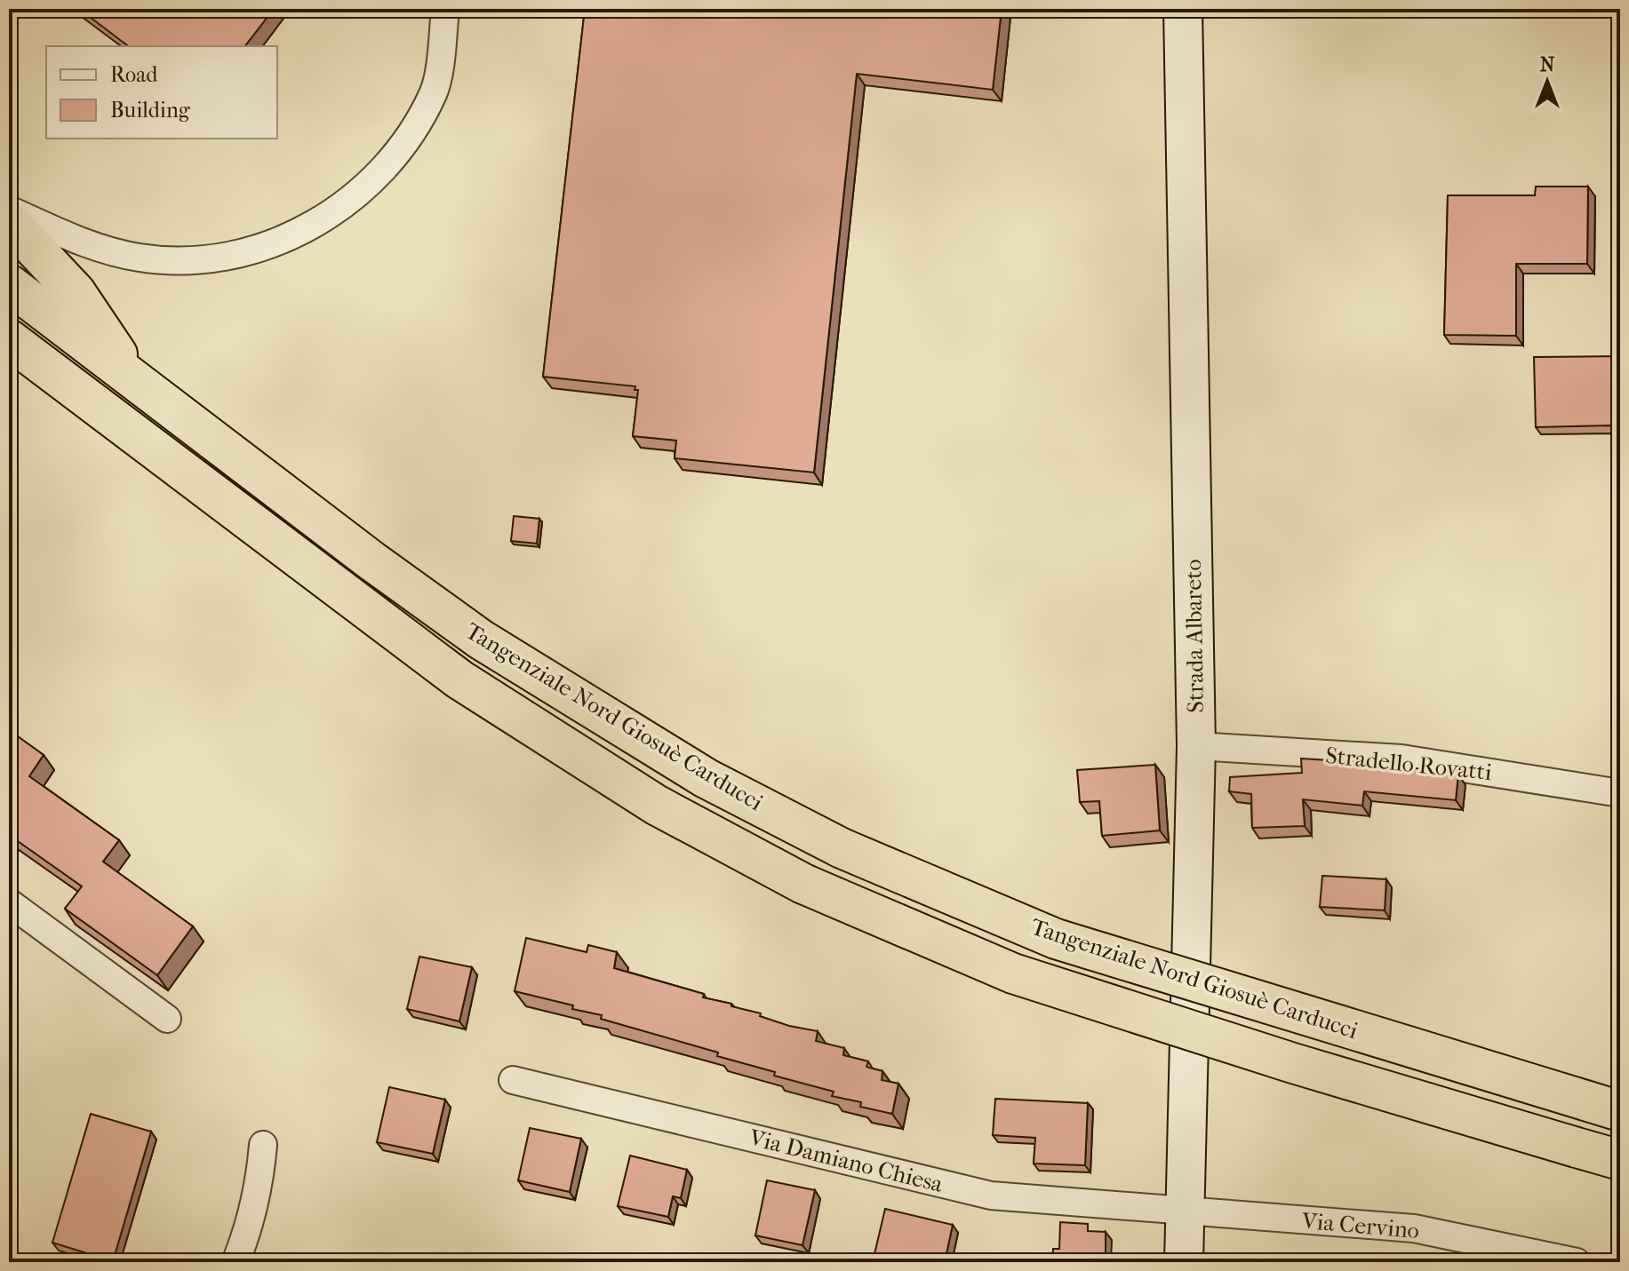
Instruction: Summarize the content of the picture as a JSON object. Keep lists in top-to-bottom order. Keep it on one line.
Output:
{"streets":{"highway":["Tangenziale Nord Giosuè Carducci"],"street":["Strada Albareto","Stradello Rovatti","Via Damiano Chiesa","Via Cervino"]},"crossings":[["Strada Albareto","Stradello Rovatti"],["Strada Albareto","Via Damiano Chiesa"],["Strada Albareto","Via Cervino"],["Via Damiano Chiesa","Via Cervino"]],"legend":["Road","Building"],"north":"top"}
